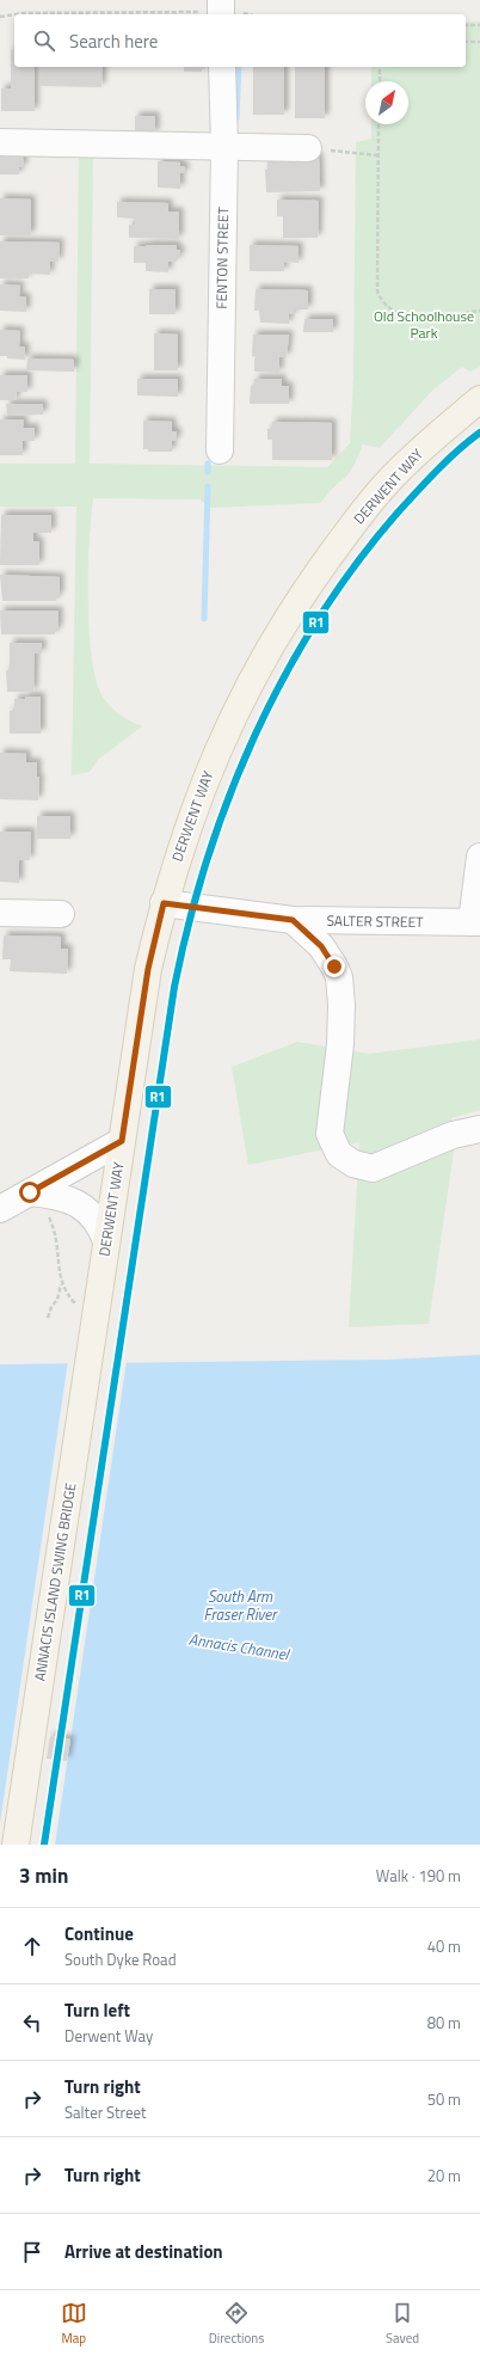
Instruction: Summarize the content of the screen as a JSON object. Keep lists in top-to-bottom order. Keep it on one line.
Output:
{"streets":{"main road":["DERWENT WAY","ANNACIS ISLAND SWING BRIDGE"],"street":["FENTON STREET","SALTER STREET"]},"crossings":[["DERWENT WAY","SALTER STREET"],["DERWENT WAY","ANNACIS ISLAND SWING BRIDGE"]],"water":["South Arm Fraser River","Annacis Channel"],"parks":["Old Schoolhouse Park"],"lines":["transit line R1"],"north":"top right","page":{"search":"Search here","heading":["3 min","Walk · 190 m"],"list":[["Continue","South Dyke Road","40 m"],["Turn left","Derwent Way","80 m"],["Turn right","Salter Street","50 m"],["Turn right","20 m"],"Arrive at destination"],"nav":["Map","Directions","Saved"]}}
